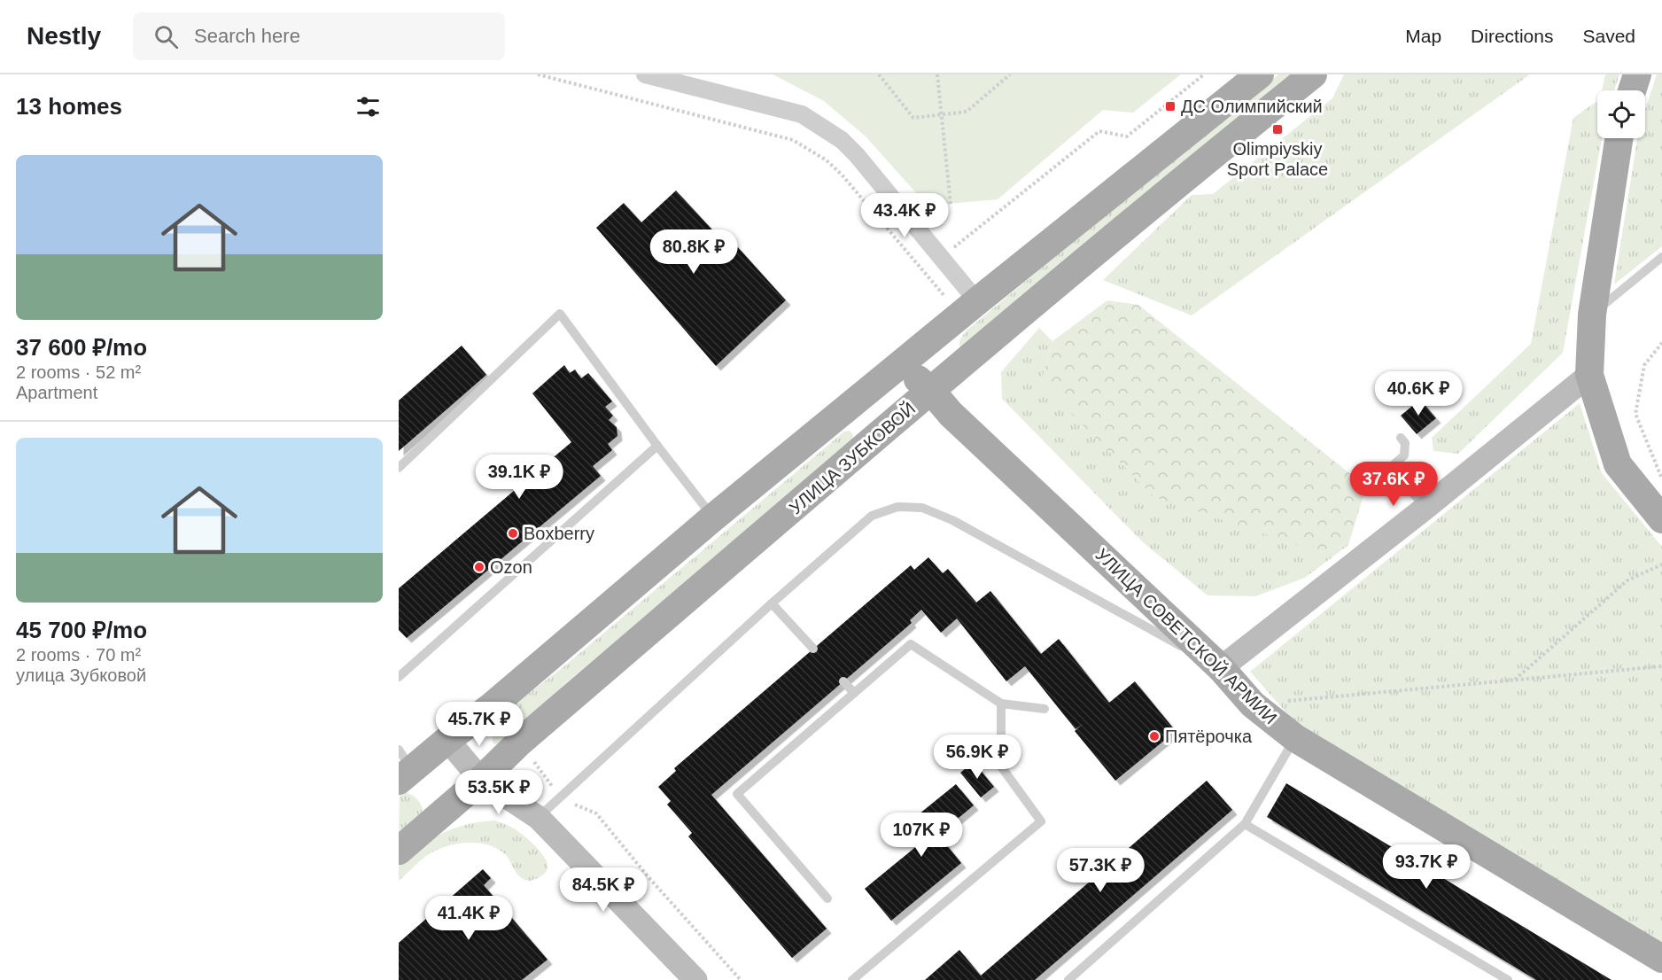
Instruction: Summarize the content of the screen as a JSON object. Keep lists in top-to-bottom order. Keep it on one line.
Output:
{"streets":{"main road":["УЛИЦА ЗУБКОВОЙ","УЛИЦА СОВЕТСКОЙ АРМИИ"]},"crossings":[["УЛИЦА ЗУБКОВОЙ","УЛИЦА СОВЕТСКОЙ АРМИИ"]],"places":{"transit":["ДС Олимпийский","Olimpiyskiy Sport Palace"],"other":["Boxberry","Ozon","Пятёрочка"]},"page":{"header":"Nestly","search":"Search here","nav":["Map","Directions","Saved"],"heading":"13 homes","list":[{"name":"37 600 ₽/mo","note":"2 rooms · 52 m² · Apartment"},{"name":"45 700 ₽/mo","note":"2 rooms · 70 m² · улица Зубковой"}],"price":["43.4K ₽","80.8K ₽","40.6K ₽","39.1K ₽","37.6K ₽","45.7K ₽","56.9K ₽","53.5K ₽","107K ₽","93.7K ₽","57.3K ₽","84.5K ₽","41.4K ₽"]}}
